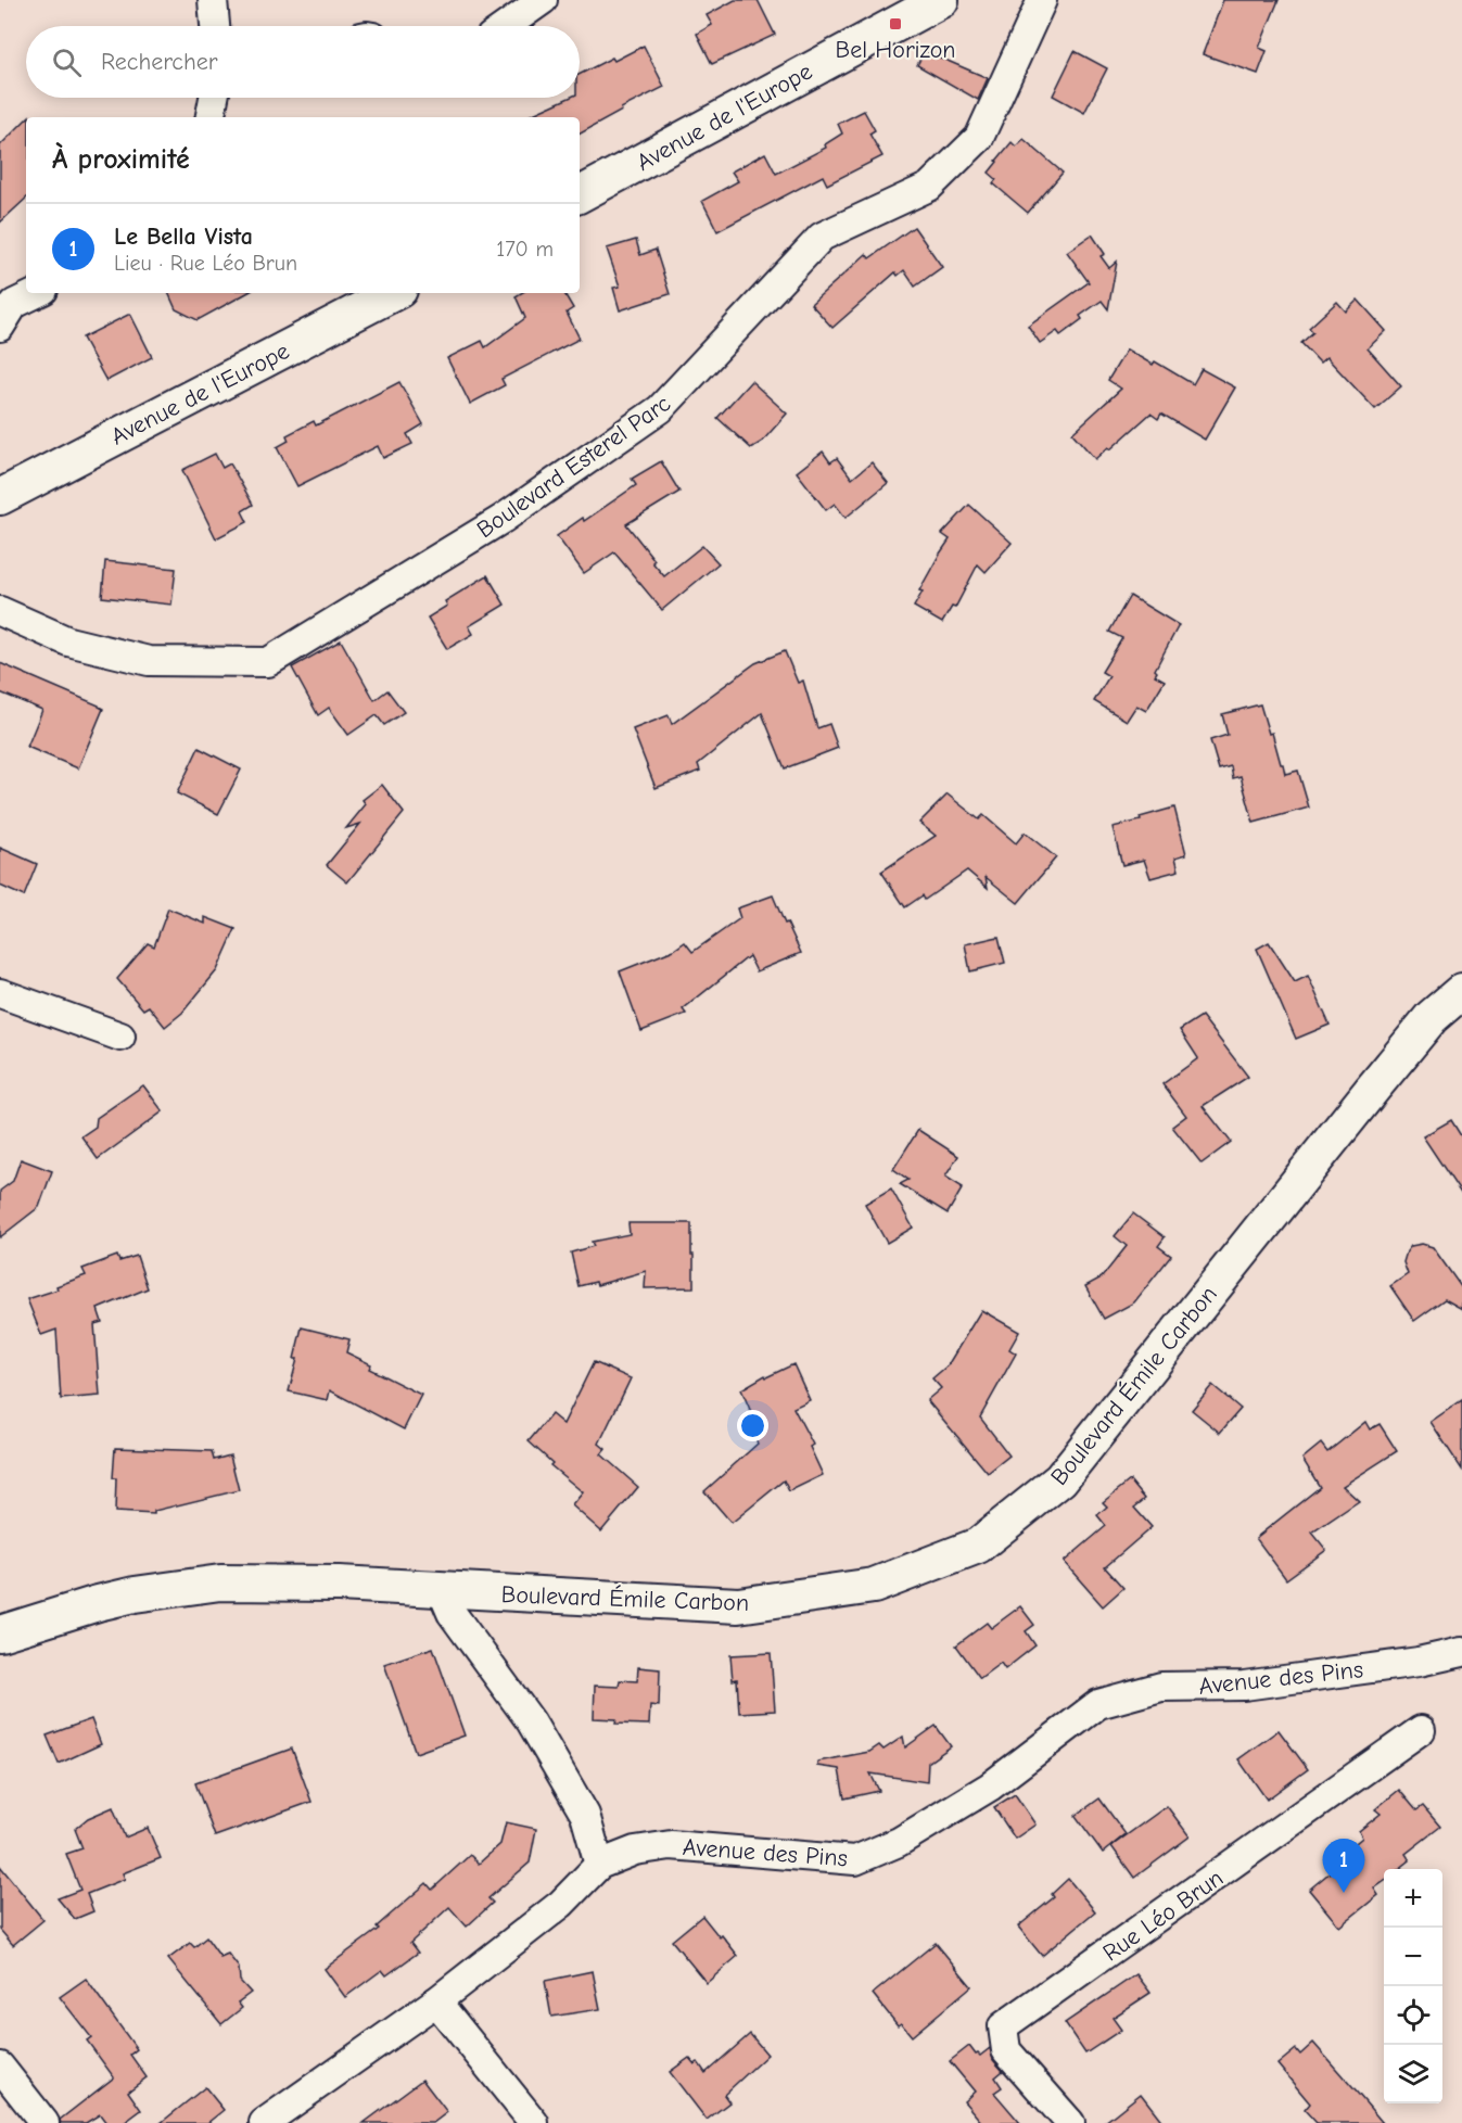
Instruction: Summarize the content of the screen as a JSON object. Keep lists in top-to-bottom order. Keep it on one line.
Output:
{"streets":{"street":["Avenue de l'Europe","Boulevard Esterel Parc","Boulevard Émile Carbon","Avenue des Pins","Rue Léo Brun"]},"places":{"transit":["Bel Horizon"]},"page":{"search":"Rechercher","heading":"À proximité","list":[{"mark":"1","name":"Le Bella Vista","note":"Lieu · Rue Léo Brun","value":"170 m"}],"pins":"1","map_buttons":["+","−"]}}
